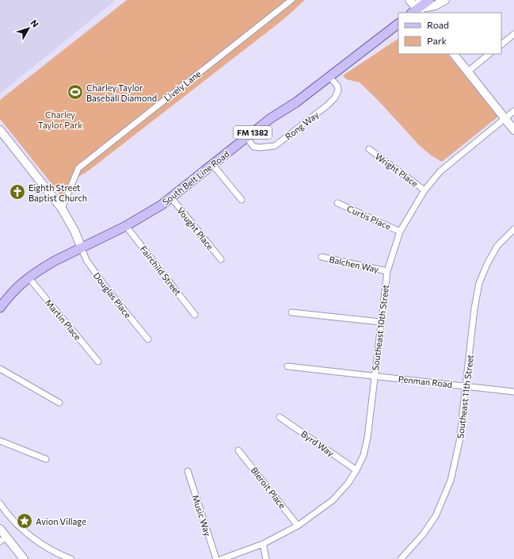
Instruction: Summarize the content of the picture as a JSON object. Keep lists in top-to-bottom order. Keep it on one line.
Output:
{"streets":{"main road":["FM 1382","South Belt Line Road"],"street":["Lively Lane","Rong Way","Wright Place","Curtis Place","Vought Place","Balchen Way","Fairchild Street","Douglas Place","Martin Place","Southeast 10th Street","Penman Road","Southeast 11th Street","Byrd Way","Bleroit Place","Music Way"]},"crossings":[["Rong Way","South Belt Line Road"],["Wright Place","Southeast 10th Street"],["South Belt Line Road","Vought Place"],["South Belt Line Road","Fairchild Street"],["South Belt Line Road","Douglas Place"],["South Belt Line Road","Martin Place"],["Curtis Place","Southeast 10th Street"],["Balchen Way","Southeast 10th Street"],["Southeast 10th Street","Penman Road"],["Southeast 10th Street","Byrd Way"],["Southeast 10th Street","Bleroit Place"],["Penman Road","Southeast 11th Street"]],"parks":["Charley Taylor Park"],"places":{"sports":["Charley Taylor Baseball Diamond"],"church":["Eighth Street Baptist Church"],"place":["Avion Village"]},"legend":["Road","Park"],"north":"top right"}
